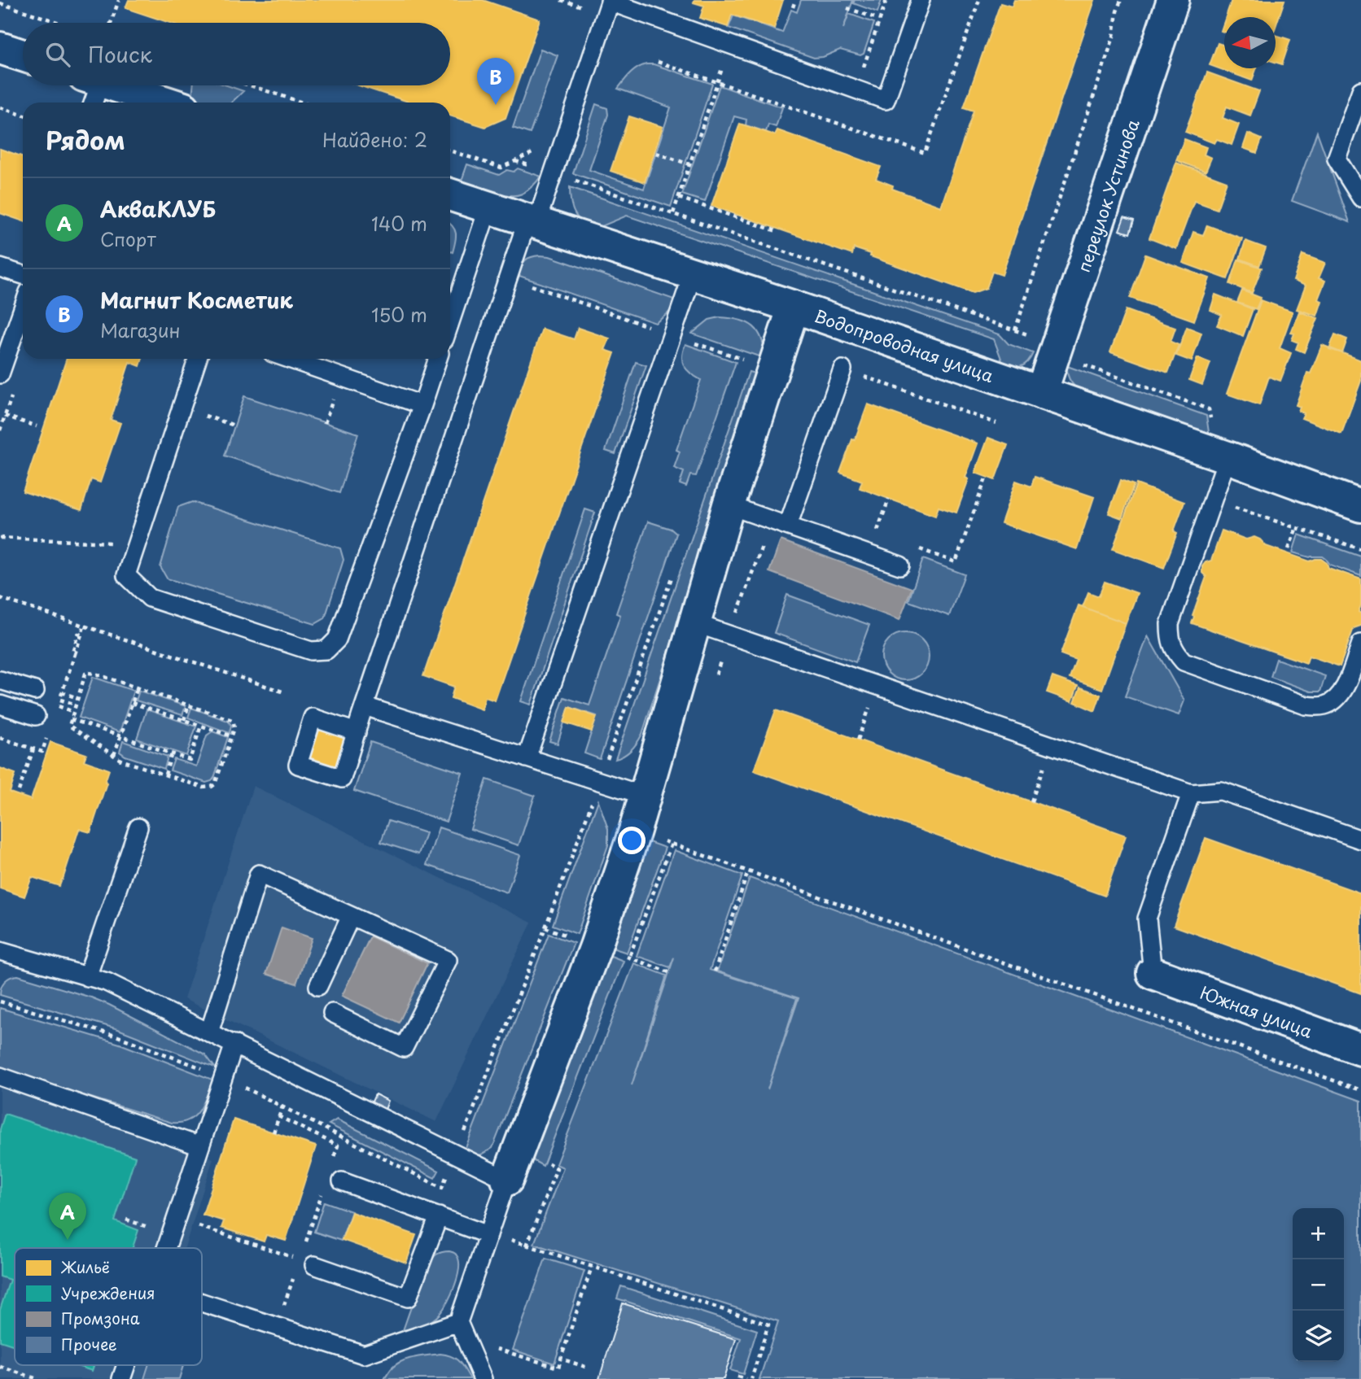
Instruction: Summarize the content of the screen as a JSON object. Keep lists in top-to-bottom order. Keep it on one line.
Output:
{"streets":{"street":["переулок Устинова","Водопроводная улица","Южная улица"]},"crossings":[["переулок Устинова","Водопроводная улица"]],"legend":["Жильё","Учреждения","Промзона","Прочее"],"north":"left","page":{"search":"Поиск","pins":["B","A"],"heading":["Рядом","Найдено: 2"],"list":[{"mark":"A","name":"АкваКЛУБ","note":"Спорт","value":"140 m"},{"mark":"B","name":"Магнит Косметик","note":"Магазин","value":"150 m"}],"map_buttons":["+","−"]}}
